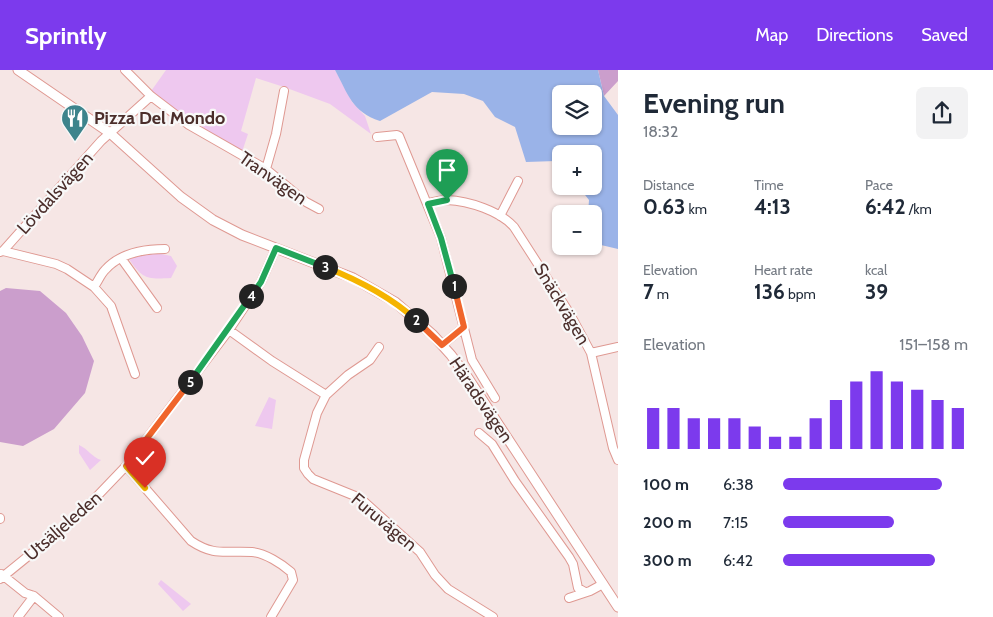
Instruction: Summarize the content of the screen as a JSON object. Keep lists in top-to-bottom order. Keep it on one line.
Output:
{"streets":{"street":["Tranvägen","Lövdalsvägen","Snäckvägen","Häradsvägen","Furuvägen","Utsäljeleden"]},"crossings":[["Lövdalsvägen","Häradsvägen"],["Häradsvägen","Utsäljeleden"]],"places":{"restaurant":["Pizza Del Mondo"]},"page":{"header":"Sprintly","nav":["Map","Directions","Saved"],"heading":["Evening run","18:32"],"map_buttons":["+","−"],"stats":[["Distance","0.63 km"],["Time","4:13"],["Pace","6:42 /km"],["Elevation","7 m"],["Heart rate","136 bpm"],["kcal","39"]],"pins":["3","1","4","2","5"],"chart":["Elevation","151–158 m"],"list":[{"name":"100 m","note":"6:38"},{"name":"200 m","note":"7:15"},{"name":"300 m","note":"6:42"}]}}
